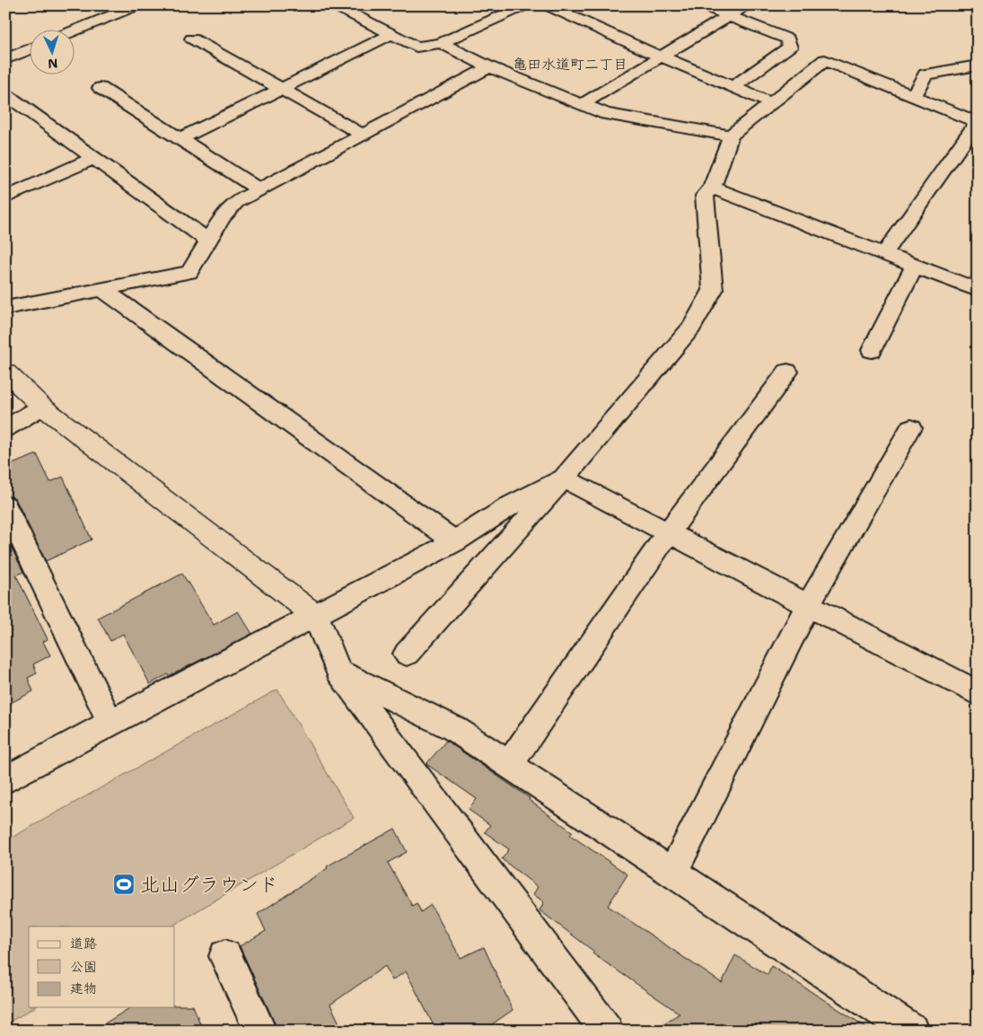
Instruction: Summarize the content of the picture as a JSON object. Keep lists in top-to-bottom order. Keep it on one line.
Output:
{"districts":["亀田水道町二丁目"],"places":{"sports":["北山グラウンド"]},"legend":["道路","公園","建物"],"north":"bottom"}
